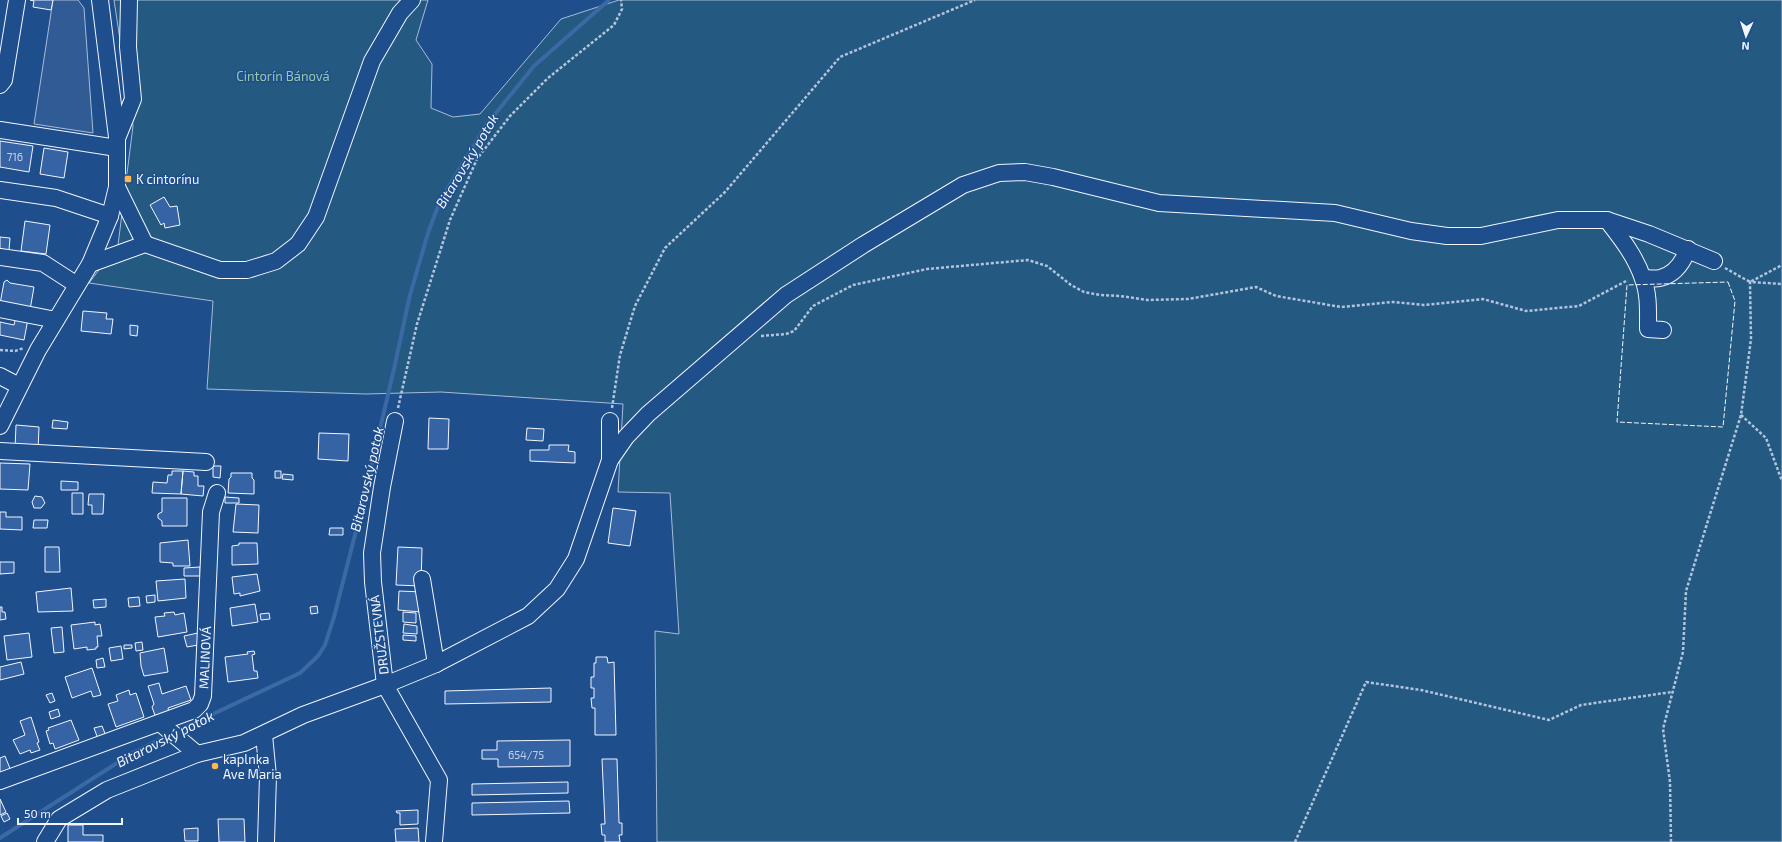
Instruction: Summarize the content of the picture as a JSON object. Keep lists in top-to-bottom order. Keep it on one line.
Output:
{"streets":{"street":["DRUŽSTEVNÁ","MALINOVÁ"]},"water":["Bitarovský potok"],"parks":["Cintorín Bánová"],"places":{"transit":["K cintorínu"],"other":["kaplnka Ave Maria"]},"house_numbers":["716","654/75"],"scale_bar":"50 m","north":"bottom"}
